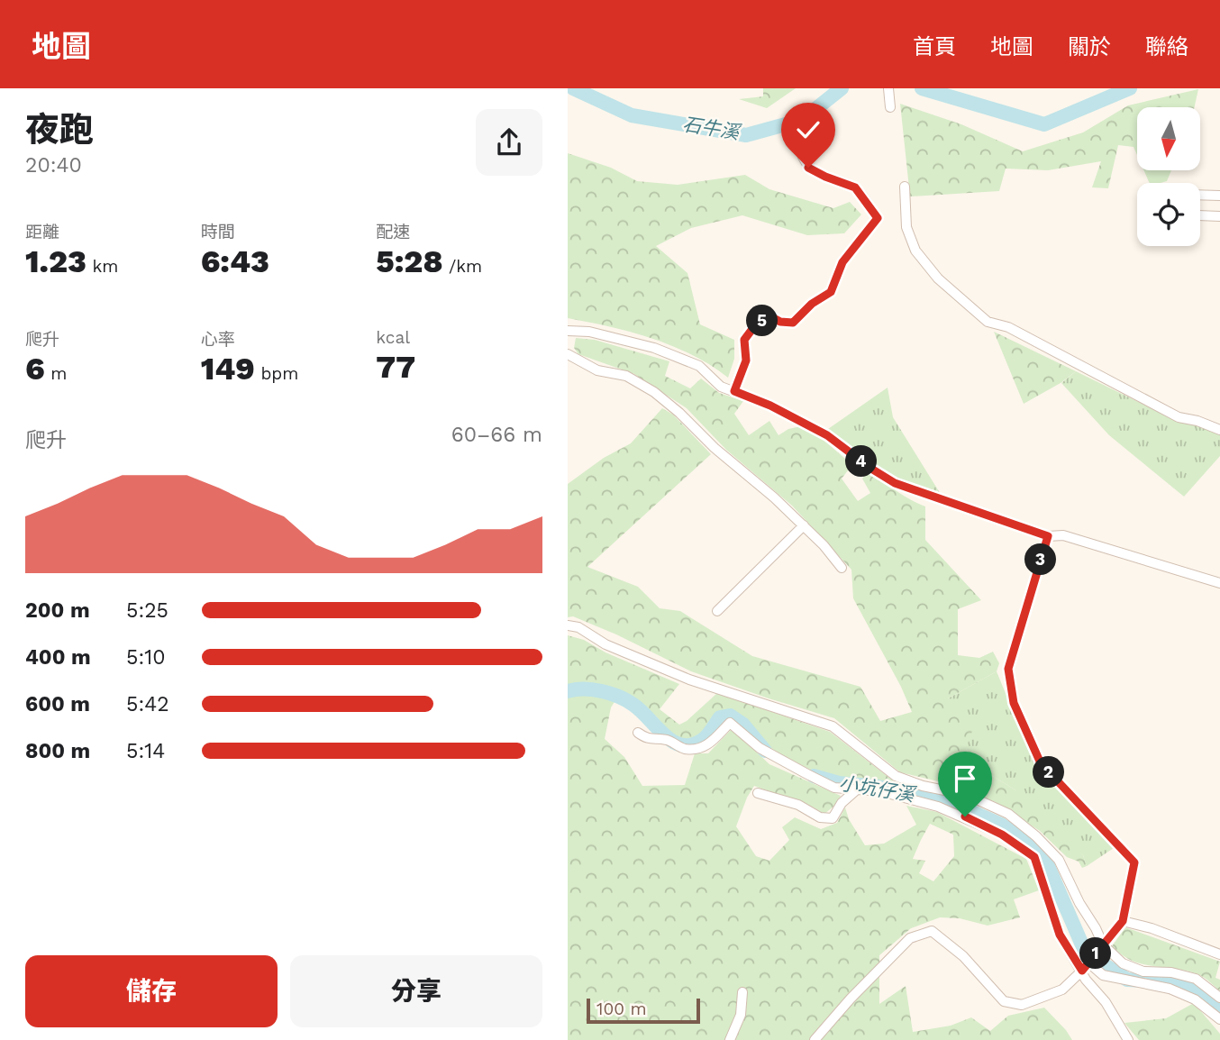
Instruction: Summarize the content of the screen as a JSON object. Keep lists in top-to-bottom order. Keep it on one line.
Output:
{"water":["石牛溪","小坑仔溪"],"scale_bar":"100 m","north":"bottom","page":{"header":"地圖","nav":["首頁","地圖","關於","聯絡"],"heading":["夜跑","20:40"],"stats":[["距離","1.23 km"],["時間","6:43"],["配速","5:28 /km"],["爬升","6 m"],["心率","149 bpm"],["kcal","77"]],"pins":["5","4","3","2","1"],"chart":["爬升","60–66 m"],"list":[{"name":"200 m","note":"5:25"},{"name":"400 m","note":"5:10"},{"name":"600 m","note":"5:42"},{"name":"800 m","note":"5:14"}],"buttons":["儲存","分享"],"scale":"100 m"}}
